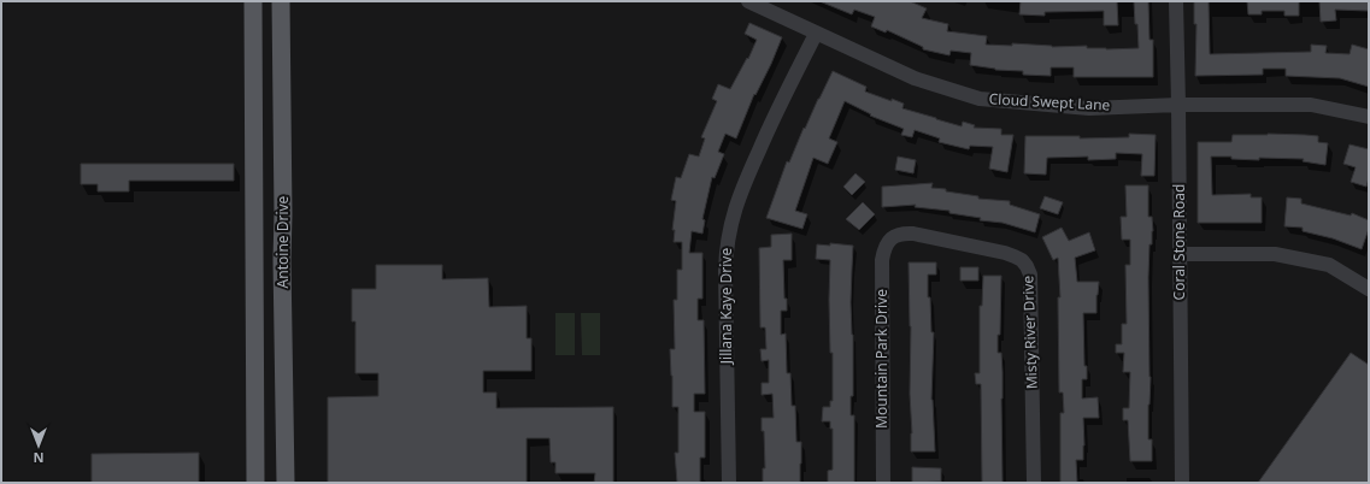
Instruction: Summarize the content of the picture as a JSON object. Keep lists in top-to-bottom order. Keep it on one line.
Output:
{"streets":{"main road":["Antoine Drive"],"street":["Cloud Swept Lane","Coral Stone Road","Jillana Kaye Drive","Misty River Drive","Mountain Park Drive"]},"crossings":[["Cloud Swept Lane","Coral Stone Road"],["Cloud Swept Lane","Jillana Kaye Drive"],["Misty River Drive","Mountain Park Drive"]],"north":"bottom"}
